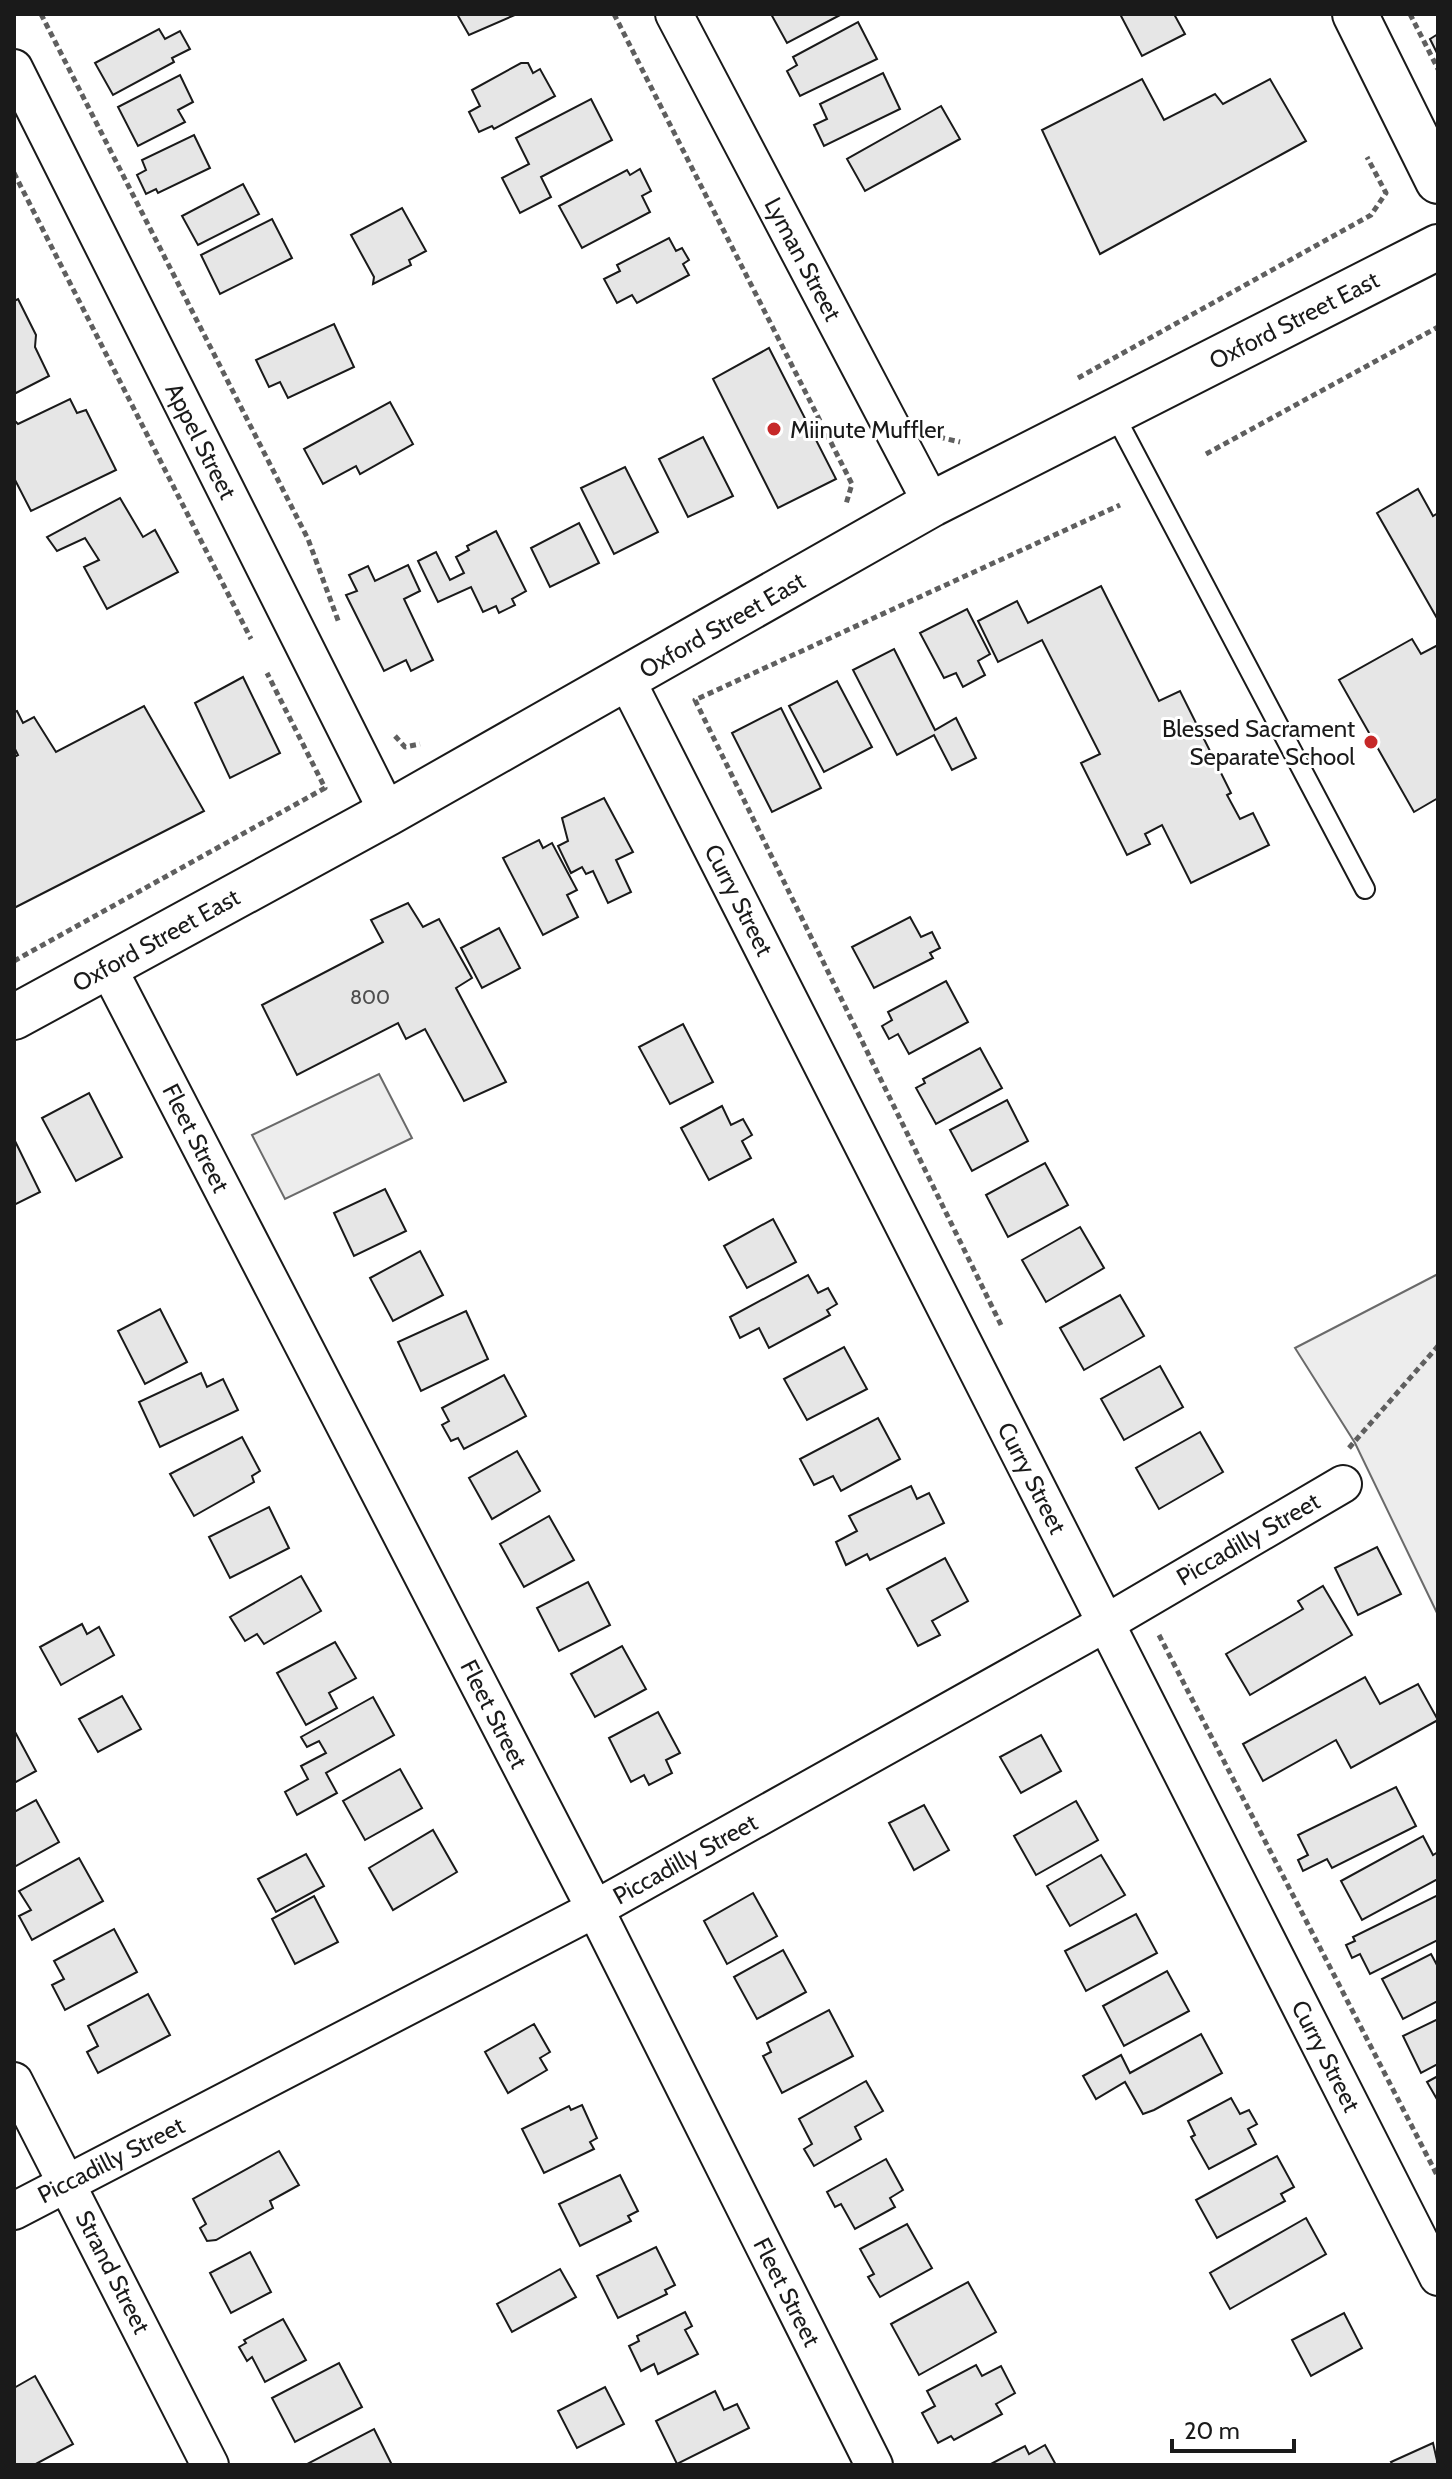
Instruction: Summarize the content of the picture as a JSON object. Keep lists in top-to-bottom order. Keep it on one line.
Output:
{"streets":{"main road":["Oxford Street East"],"street":["Lyman Street","Appel Street","Curry Street","Fleet Street","Piccadilly Street","Strand Street"]},"crossings":[["Lyman Street","Oxford Street East"],["Oxford Street East","Appel Street"],["Oxford Street East","Curry Street"],["Oxford Street East","Fleet Street"],["Curry Street","Piccadilly Street"],["Fleet Street","Piccadilly Street"],["Piccadilly Street","Strand Street"]],"places":["Miinute Muffler","Blessed Sacrament Separate School"],"house_numbers":["800"],"scale_bar":"20 m"}
